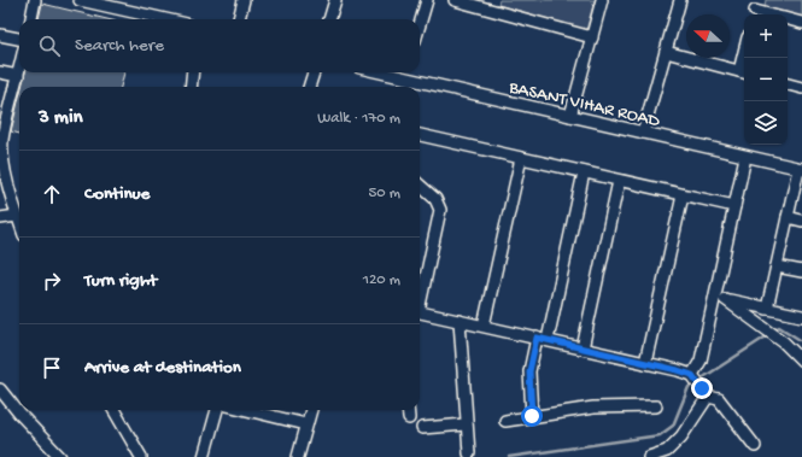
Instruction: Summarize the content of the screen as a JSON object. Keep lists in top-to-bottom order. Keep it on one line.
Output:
{"streets":{"street":["BASANT VIHAR ROAD"]},"north":"left","page":{"map_buttons":["+","−"],"search":"Search here","heading":["3 min","Walk · 170 m"],"list":[["Continue","50 m"],["Turn right","120 m"],"Arrive at destination"]}}
